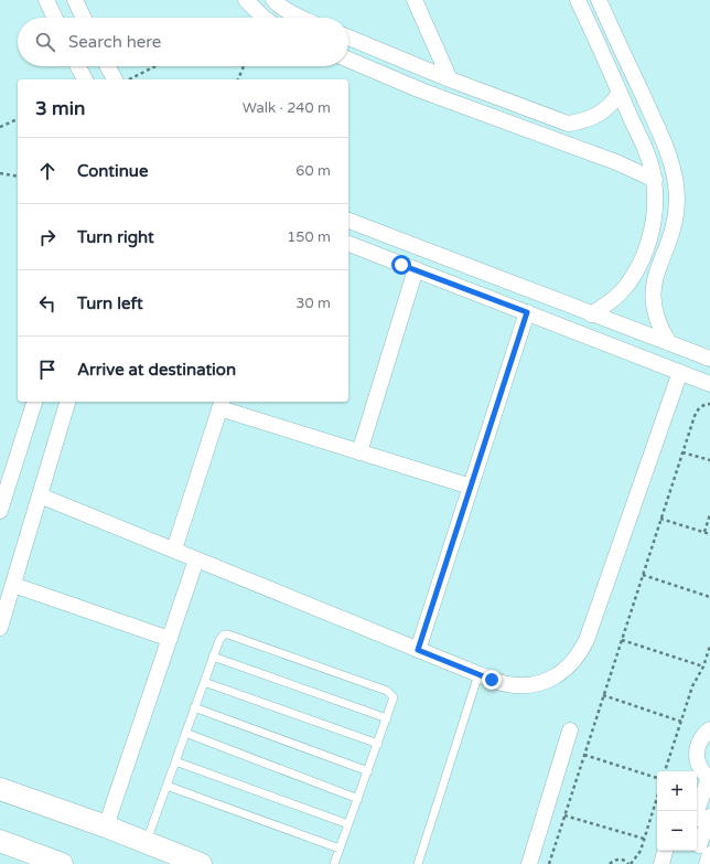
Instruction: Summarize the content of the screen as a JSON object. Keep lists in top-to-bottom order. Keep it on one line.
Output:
{"page":{"search":"Search here","heading":["3 min","Walk · 240 m"],"list":[["Continue","60 m"],["Turn right","150 m"],["Turn left","30 m"],"Arrive at destination"],"map_buttons":["+","−"]}}
